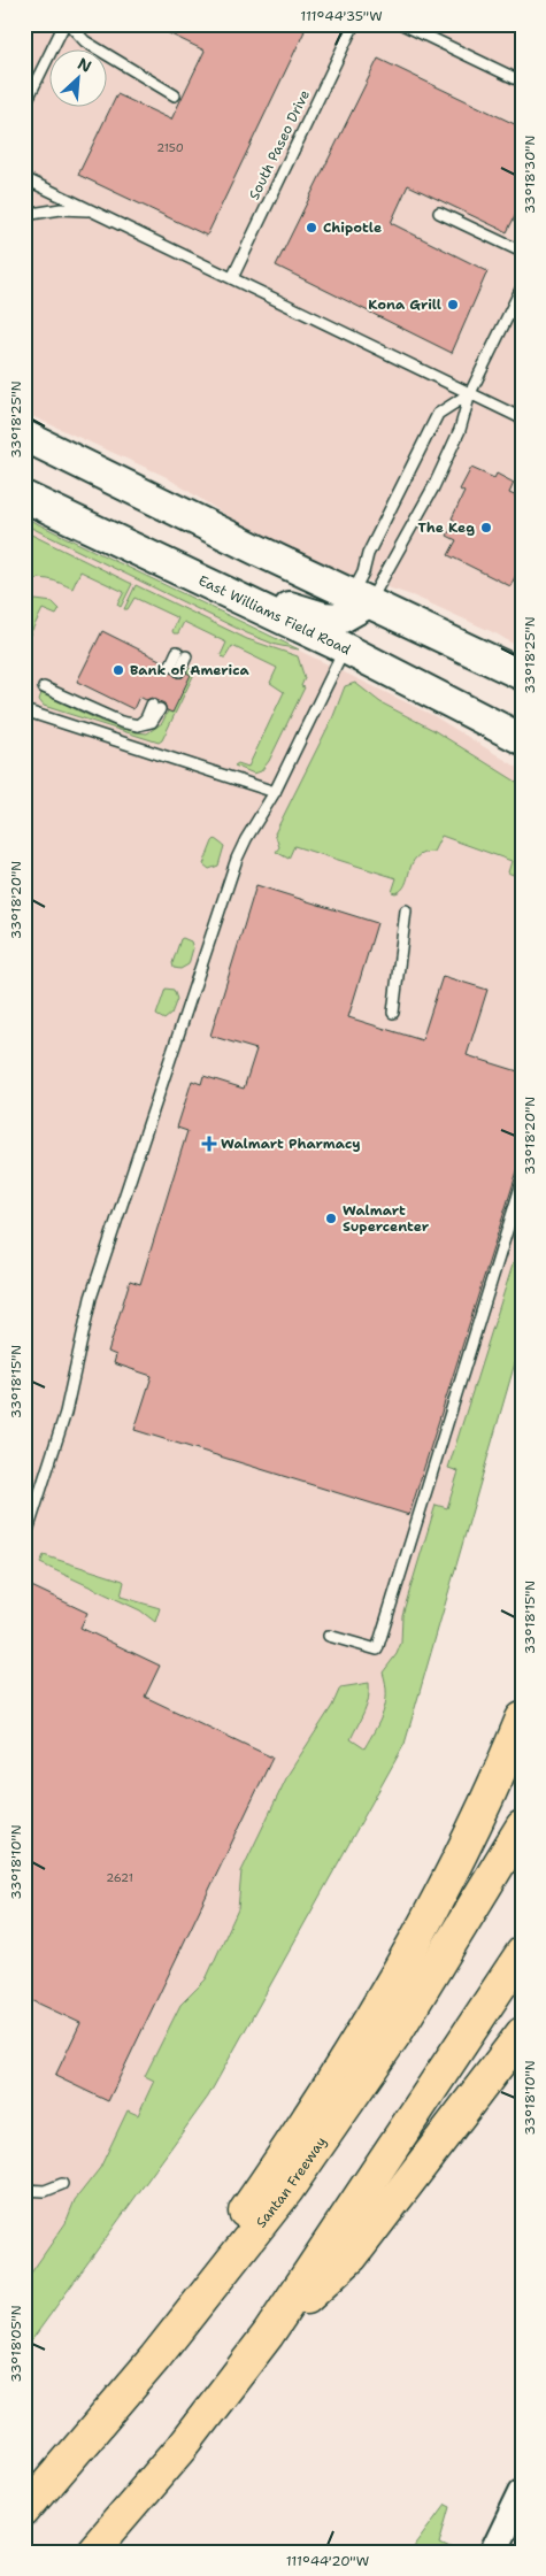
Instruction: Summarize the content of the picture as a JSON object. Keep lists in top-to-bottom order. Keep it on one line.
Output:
{"streets":{"highway":["Santan Freeway"],"main road":["East Williams Field Road"],"lane":["South Paseo Drive"]},"places":{"other":["Chipotle","Kona Grill","The Keg","Bank of America","Walmart Supercenter"],"health":["Walmart Pharmacy"]},"house_numbers":["2150","2621"],"north":"top right","coordinates":["111°44'35\"W","33°18'30\"N","33°18'25\"N","33°18'20\"N","33°18'15\"N","33°18'10\"N","33°18'05\"N","111°44'20\"W"]}
